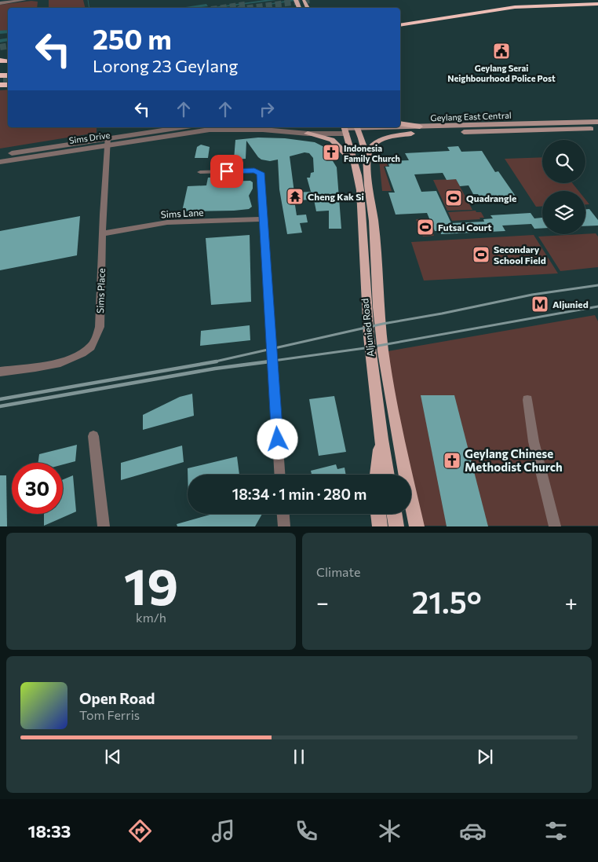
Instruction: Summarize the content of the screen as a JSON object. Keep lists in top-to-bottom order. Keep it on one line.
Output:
{"streets":{"main road":["Geylang East Central","Aljunied Road"],"street":["Sims Drive","Sims Lane","Sims Place"]},"crossings":[["Geylang East Central","Sims Drive"],["Geylang East Central","Aljunied Road"],["Sims Drive","Sims Place"],["Sims Drive","Aljunied Road"],["Sims Lane","Sims Place"]],"places":{"public building":["Geylang Serai Neighbourhood Police Post"],"church":["Indonesia Family Church","Geylang Chinese Methodist Church"],"temple":["Cheng Kak Si"],"sports":["Quadrangle","Futsal Court","Secondary School Field"],"metro station":["Aljunied"]},"page":{"turn":["250 m","Lorong 23 Geylang"],"limit":"30","trip":"18:34 · 1 min · 280 m","tile":[["19","km/h"],"Climate"],"heat":["−","21.5°","+"],"song":["Open Road","Tom Ferris"],"tabs":"18:33"}}
